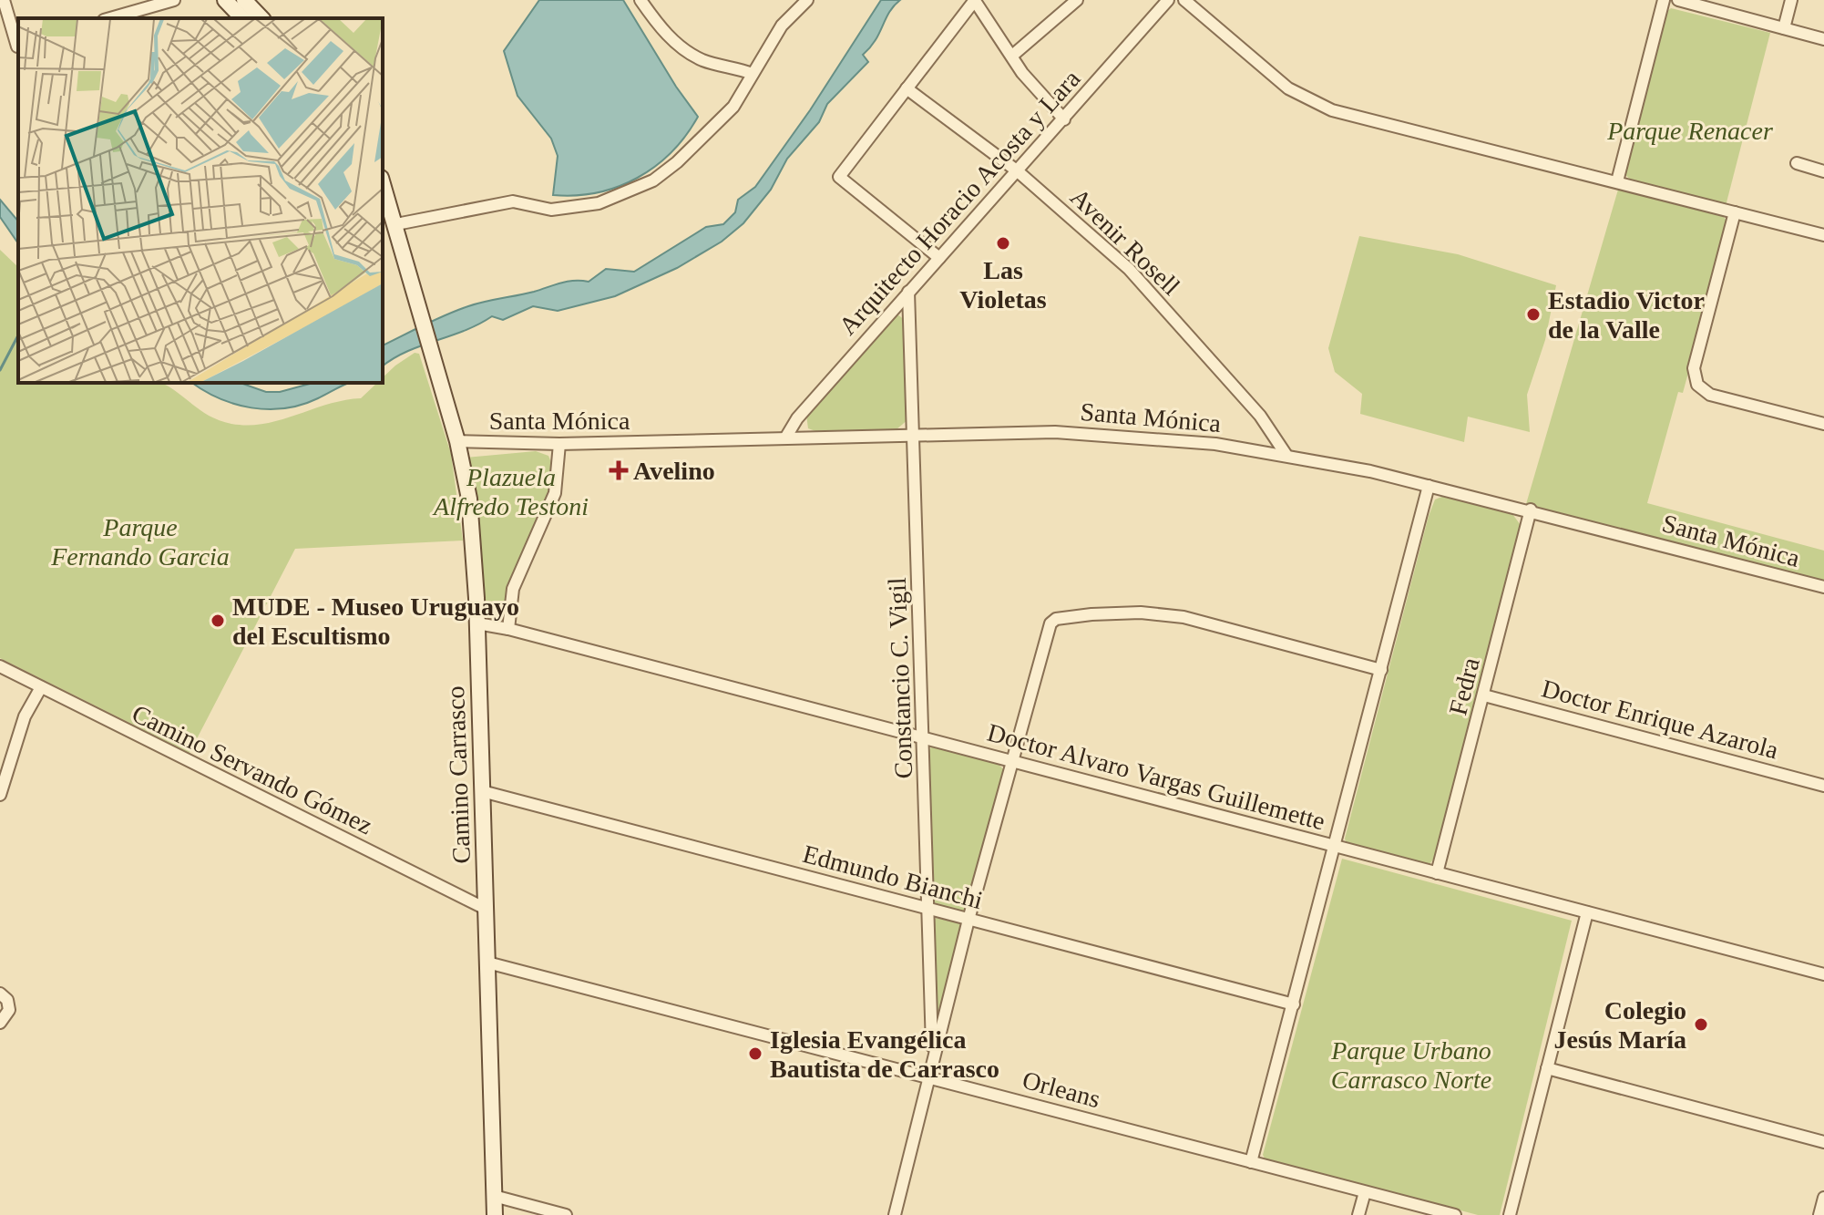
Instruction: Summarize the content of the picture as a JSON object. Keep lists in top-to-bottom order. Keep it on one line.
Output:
{"streets":{"main road":["Camino Carrasco"],"street":["Arquitecto Horacio Acosta y Lara","Avenir Rosell","Santa Mónica","Constancio C. Vigil","Fedra","Doctor Enrique Azarola","Camino Servando Gómez","Doctor Alvaro Vargas Guillemette","Edmundo Bianchi","Orleans"]},"crossings":[["Arquitecto Horacio Acosta y Lara","Avenir Rosell"],["Arquitecto Horacio Acosta y Lara","Santa Mónica"],["Arquitecto Horacio Acosta y Lara","Constancio C. Vigil"],["Avenir Rosell","Santa Mónica"],["Santa Mónica","Constancio C. Vigil"],["Santa Mónica","Fedra"],["Santa Mónica","Camino Carrasco"],["Constancio C. Vigil","Doctor Alvaro Vargas Guillemette"],["Constancio C. Vigil","Edmundo Bianchi"],["Fedra","Doctor Enrique Azarola"],["Fedra","Doctor Alvaro Vargas Guillemette"],["Camino Servando Gómez","Camino Carrasco"],["Camino Carrasco","Doctor Alvaro Vargas Guillemette"],["Camino Carrasco","Edmundo Bianchi"],["Camino Carrasco","Orleans"]],"parks":["Parque Renacer","Plazuela Alfredo Testoni","Parque Fernando Garcia","Parque Urbano Carrasco Norte"],"places":{"other":["Las Violetas","Estadio Victor de la Valle","MUDE - Museo Uruguayo del Escultismo","Colegio Jesús María","Iglesia Evangélica Bautista de Carrasco"],"health":["Avelino"]}}
